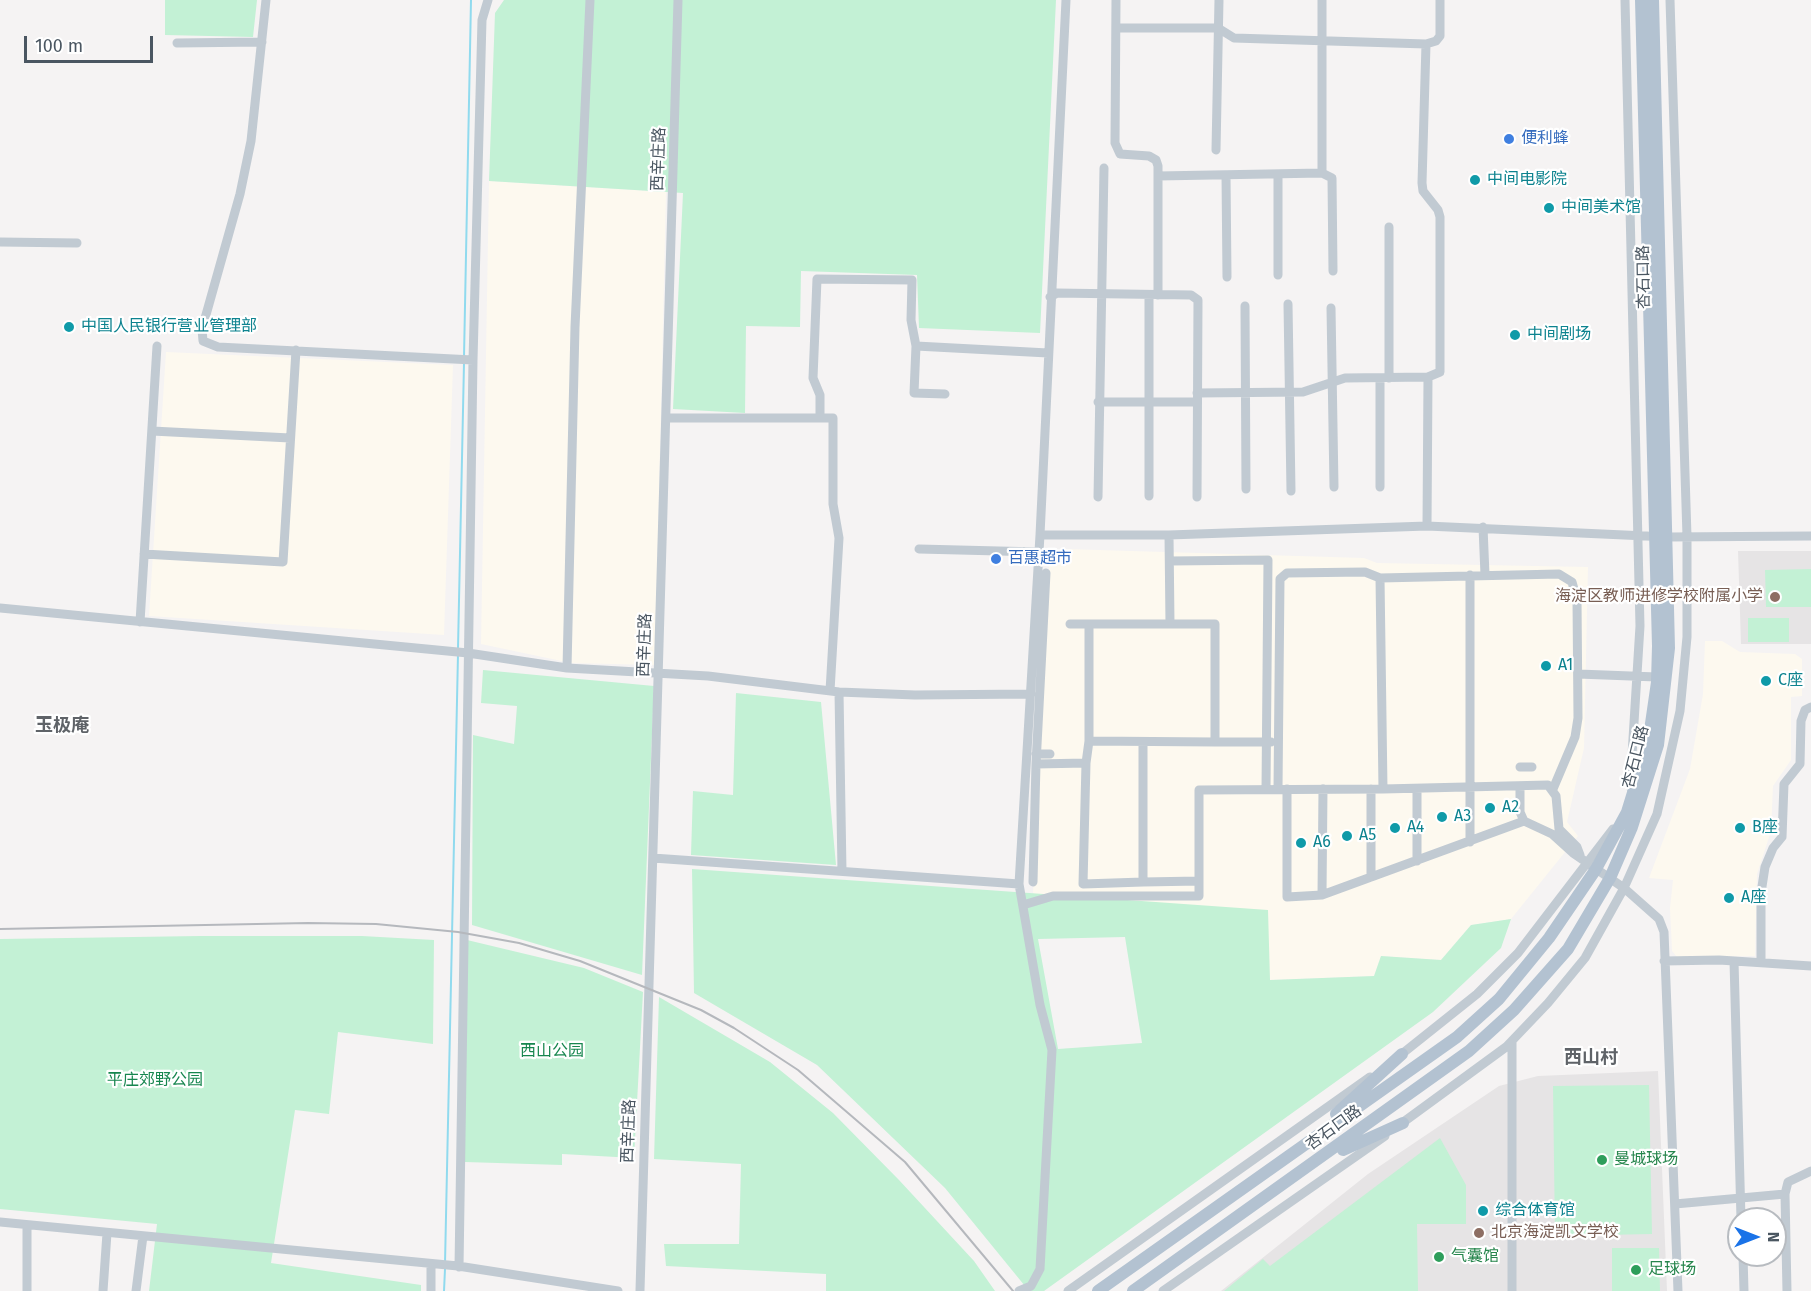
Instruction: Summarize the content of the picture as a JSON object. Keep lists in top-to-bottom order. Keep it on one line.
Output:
{"streets":{"main road":["杏石口路"],"street":["西辛庄路"]},"districts":["玉极庵","西山村"],"parks":["西山公园","平庄郊野公园"],"places":["便利蜂","中间电影院","中间美术馆","中国人民银行营业管理部","中间剧场","百惠超市","海淀区教师进修学校附属小学","A1","C座","A2","A3","A4","B座","A5","A6","A座","曼城球场","综合体育馆","北京海淀凯文学校","气囊馆","足球场"],"scale_bar":"100 m","north":"right"}
